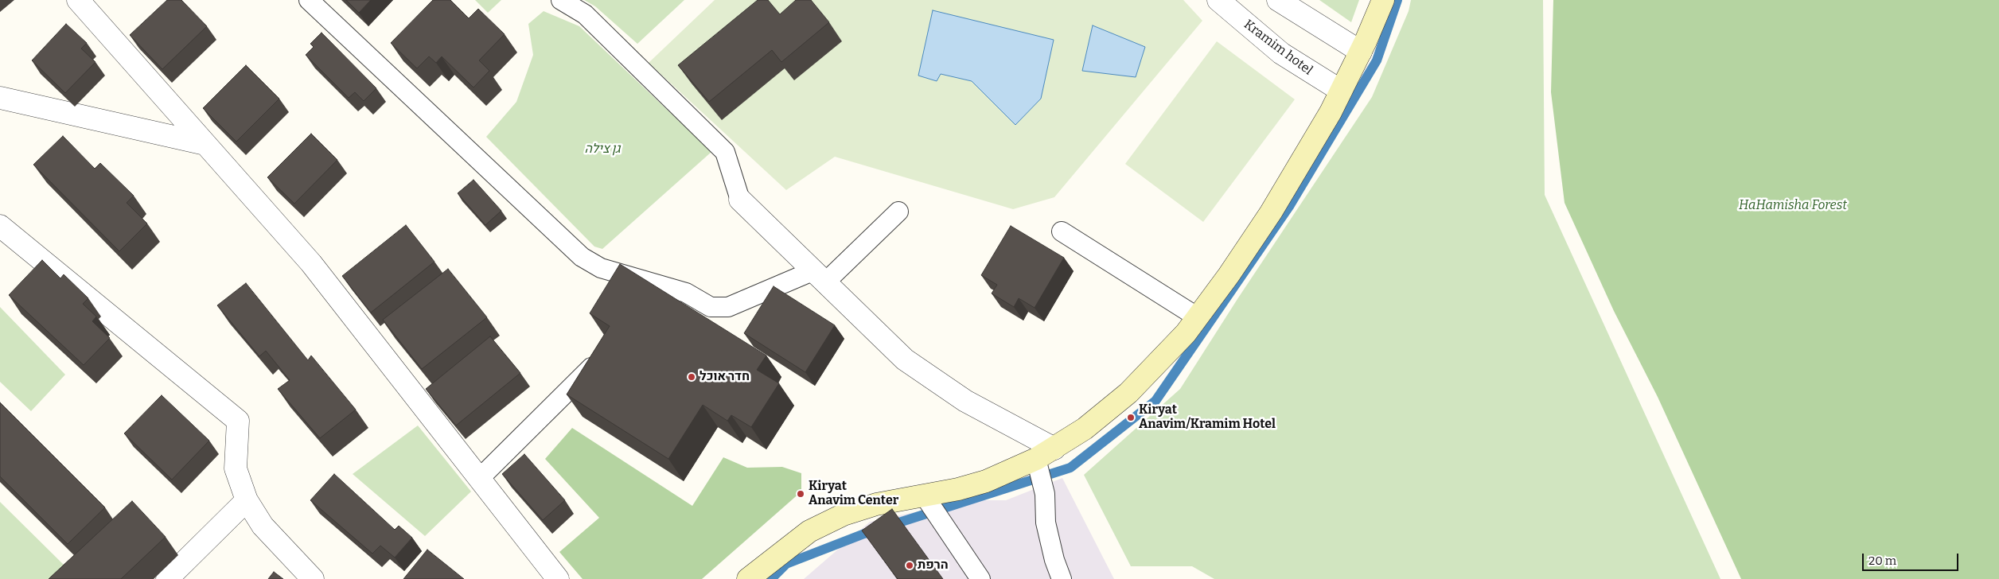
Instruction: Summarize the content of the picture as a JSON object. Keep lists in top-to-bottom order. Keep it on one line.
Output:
{"streets":{"street":["Kramim hotel"]},"parks":["גן צילה","HaHamisha Forest"],"places":["חדר אוכל","Kiryat Anavim/Kramim Hotel","Kiryat Anavim Center","הרפת"],"scale_bar":"20 m"}
